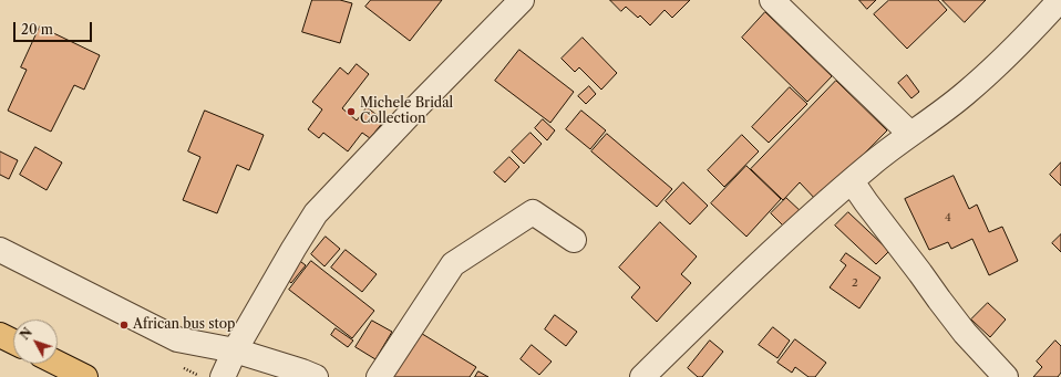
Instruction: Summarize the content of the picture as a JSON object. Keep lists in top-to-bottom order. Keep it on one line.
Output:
{"places":["Michele Bridal Collection","African bus stop"],"house_numbers":["4","2"],"scale_bar":"20 m","north":"top left"}
